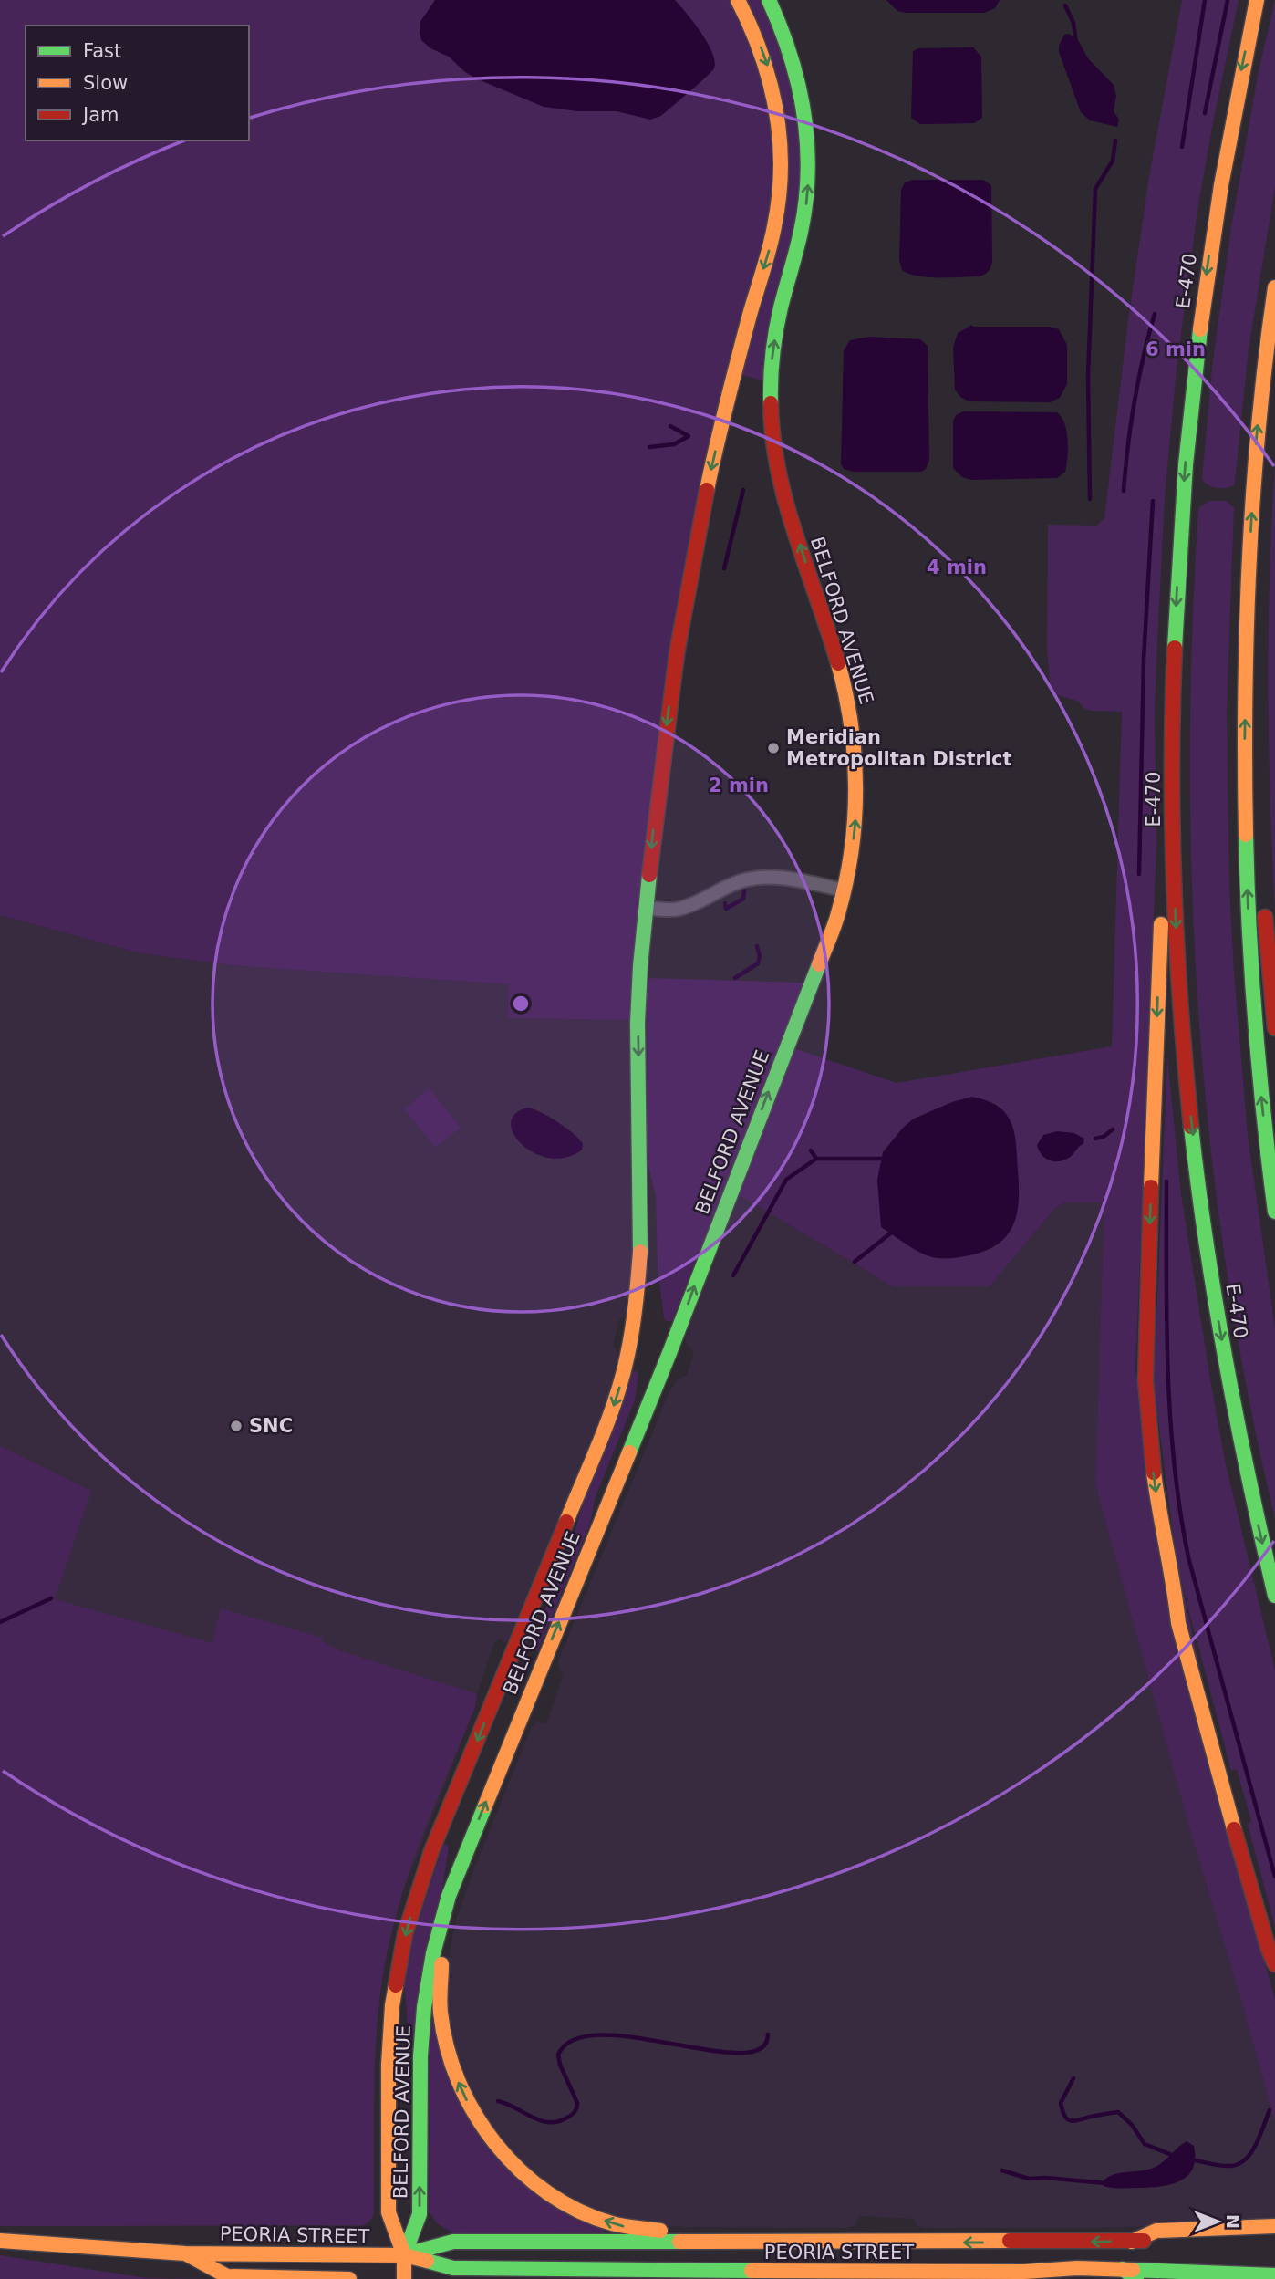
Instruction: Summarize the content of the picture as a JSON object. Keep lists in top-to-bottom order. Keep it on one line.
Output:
{"streets":{"main road":["E-470","BELFORD AVENUE","PEORIA STREET"]},"crossings":[["BELFORD AVENUE","PEORIA STREET"]],"places":["Meridian Metropolitan District","SNC"],"legend":["Fast","Slow","Jam"],"north":"right","rings":["6 min","4 min","2 min"]}
